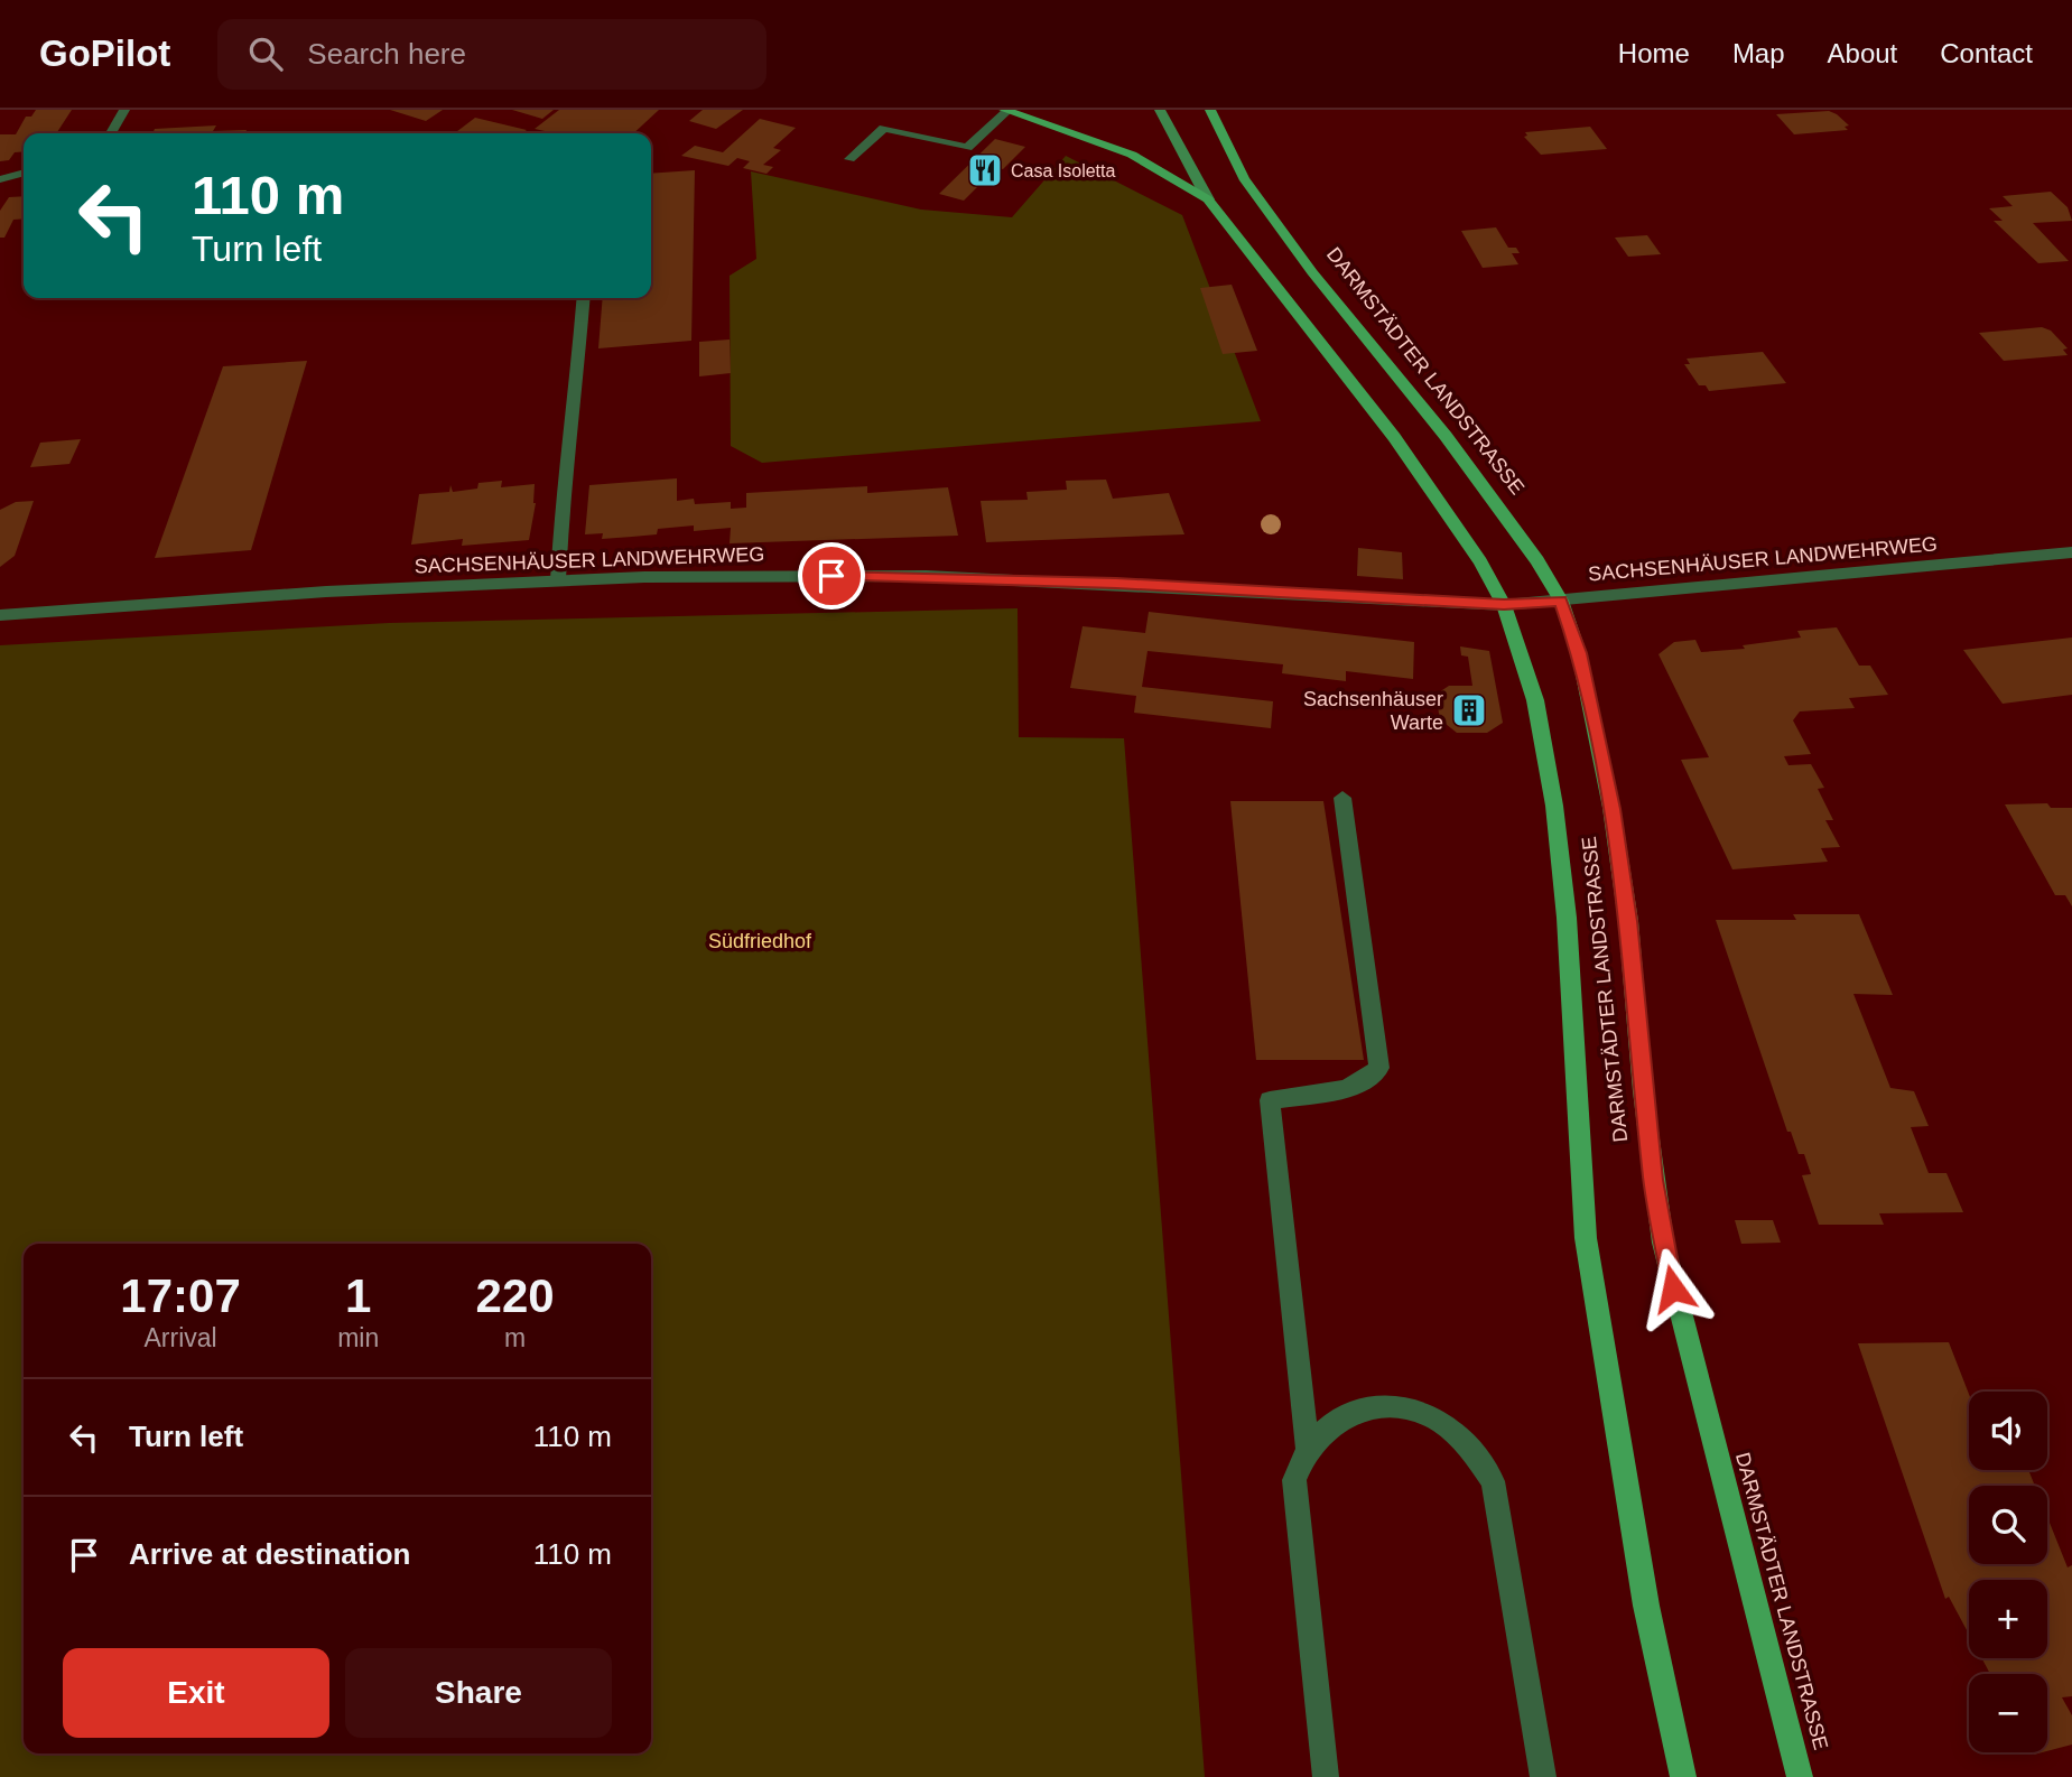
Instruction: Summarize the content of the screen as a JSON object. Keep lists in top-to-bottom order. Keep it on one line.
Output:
{"streets":{"main road":["DARMSTÄDTER LANDSTRASSE"],"street":["SACHSENHÄUSER LANDWEHRWEG"]},"crossings":[["DARMSTÄDTER LANDSTRASSE","SACHSENHÄUSER LANDWEHRWEG"]],"parks":["Südfriedhof"],"places":{"restaurant":["Casa Isoletta"],"building":["Sachsenhäuser Warte"]},"page":{"header":"GoPilot","search":"Search here","nav":["Home","Map","About","Contact"],"turn":["110 m","Turn left"],"eta":["17:07","Arrival","1","min","220","m"],"list":[{"name":"Turn left","value":"110 m"},{"name":"Arrive at destination","value":"110 m"}],"map_buttons":["+","−"],"buttons":["Exit","Share"]}}
